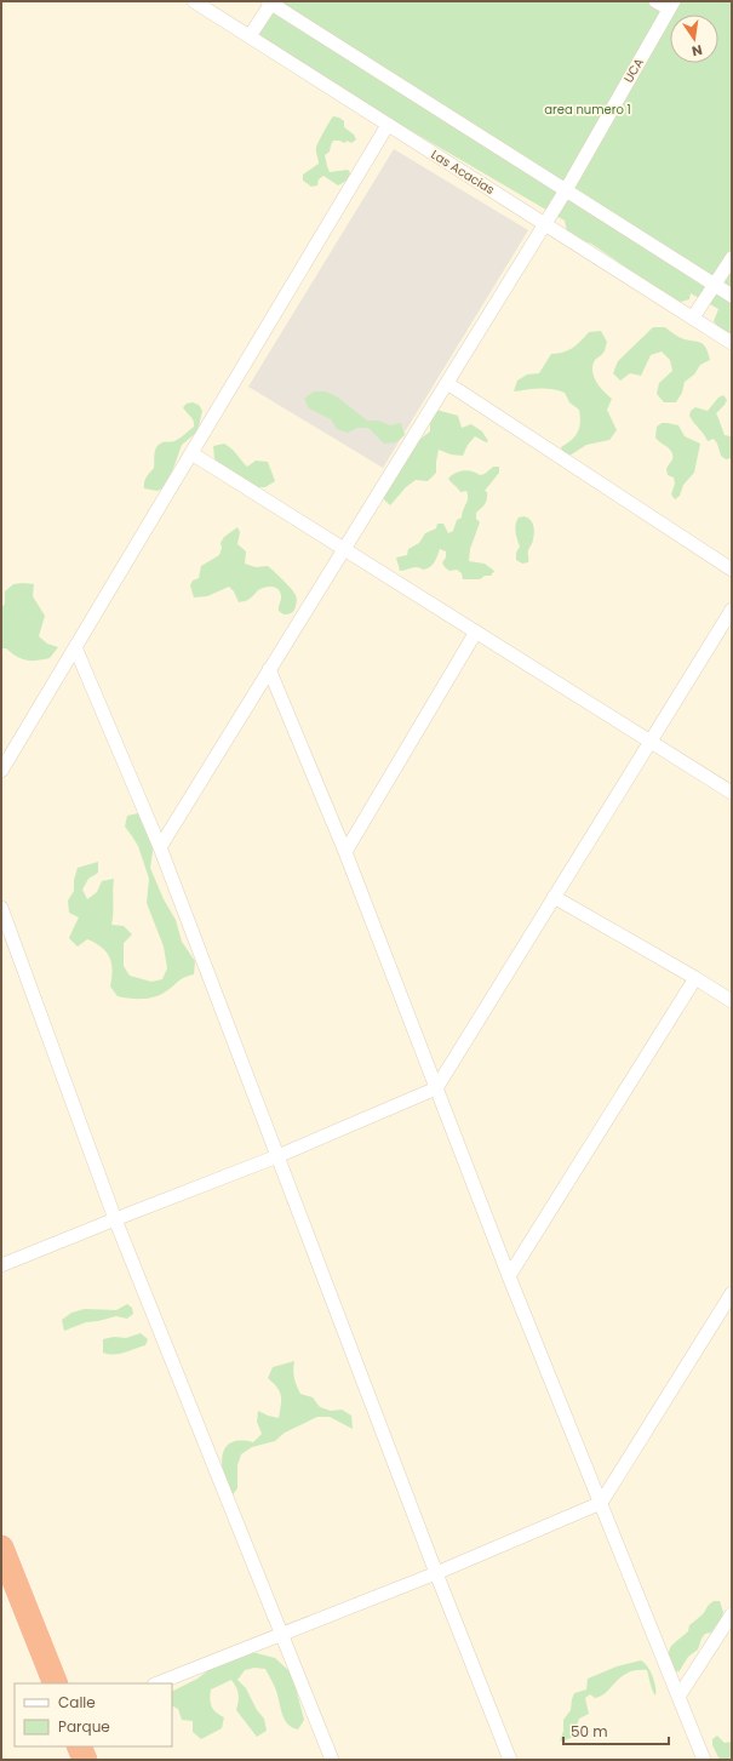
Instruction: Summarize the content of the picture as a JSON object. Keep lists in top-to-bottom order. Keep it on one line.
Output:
{"streets":{"street":["UCA","Las Acacias"]},"crossings":[["UCA","Las Acacias"]],"parks":["area numero 1"],"legend":["Calle","Parque"],"scale_bar":"50 m","north":"bottom"}
